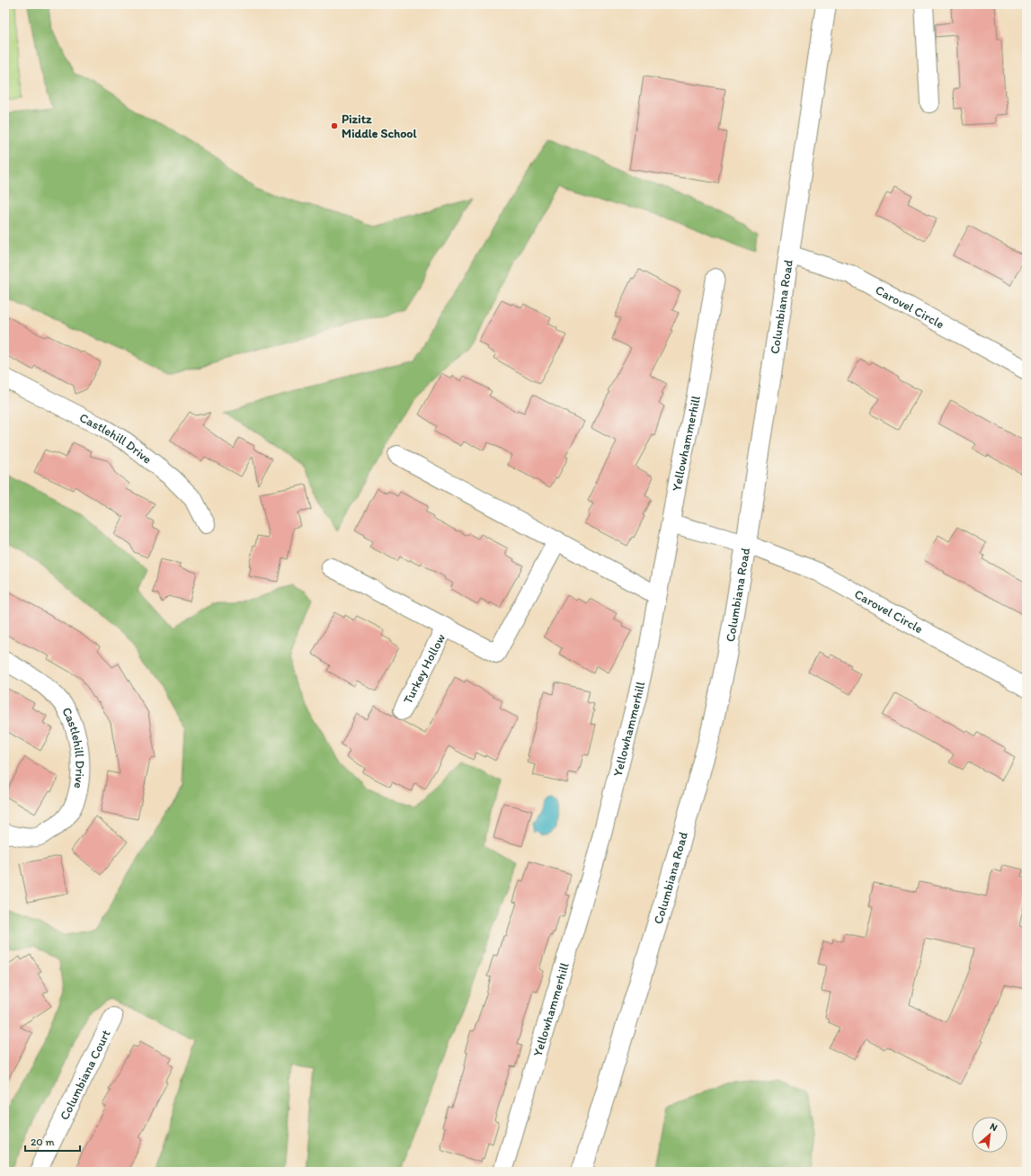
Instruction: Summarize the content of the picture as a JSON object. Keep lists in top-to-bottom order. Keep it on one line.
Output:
{"streets":{"main road":["Columbiana Road"],"street":["Carovel Circle","Castlehill Drive","Yellowhammerhill","Turkey Hollow","Columbiana Court"]},"crossings":[["Carovel Circle","Columbiana Road"],["Carovel Circle","Yellowhammerhill"]],"places":["Pizitz Middle School"],"scale_bar":"20 m","north":"top right"}
